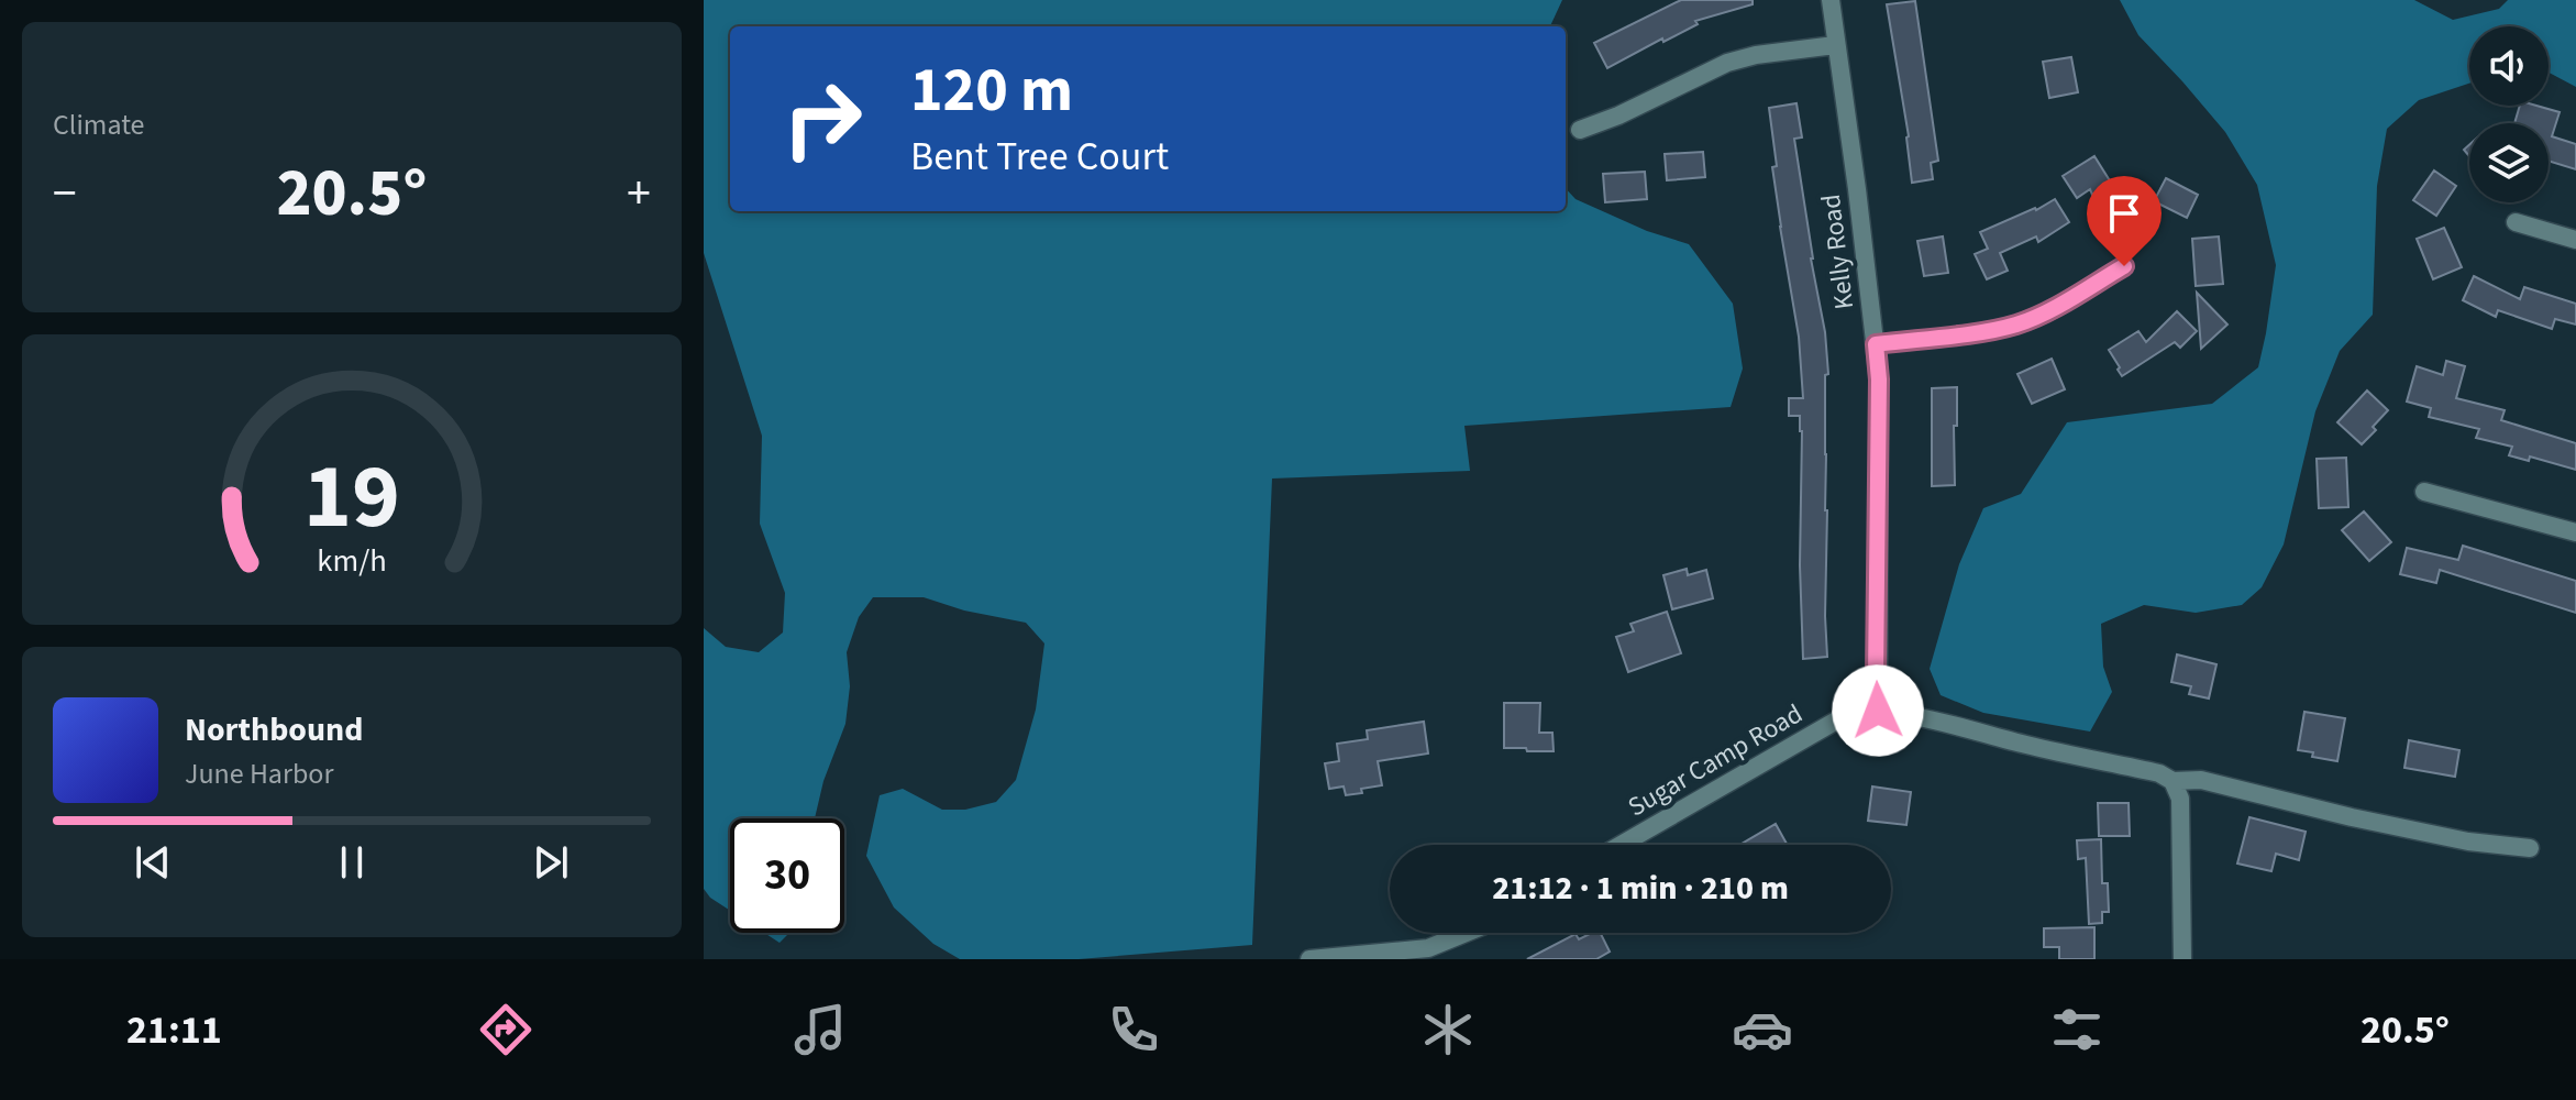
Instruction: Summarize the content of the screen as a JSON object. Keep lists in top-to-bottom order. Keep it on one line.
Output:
{"streets":{"street":["Kelly Road","Sugar Camp Road"]},"crossings":[["Kelly Road","Sugar Camp Road"]],"page":{"tile":"Climate","turn":["120 m","Bent Tree Court"],"heat":["−","20.5°","+"],"song":["Northbound","June Harbor"],"limit":"30","trip":"21:12 · 1 min · 210 m","tabs":["21:11","20.5°"],"gauge":["19","km/h"]}}
